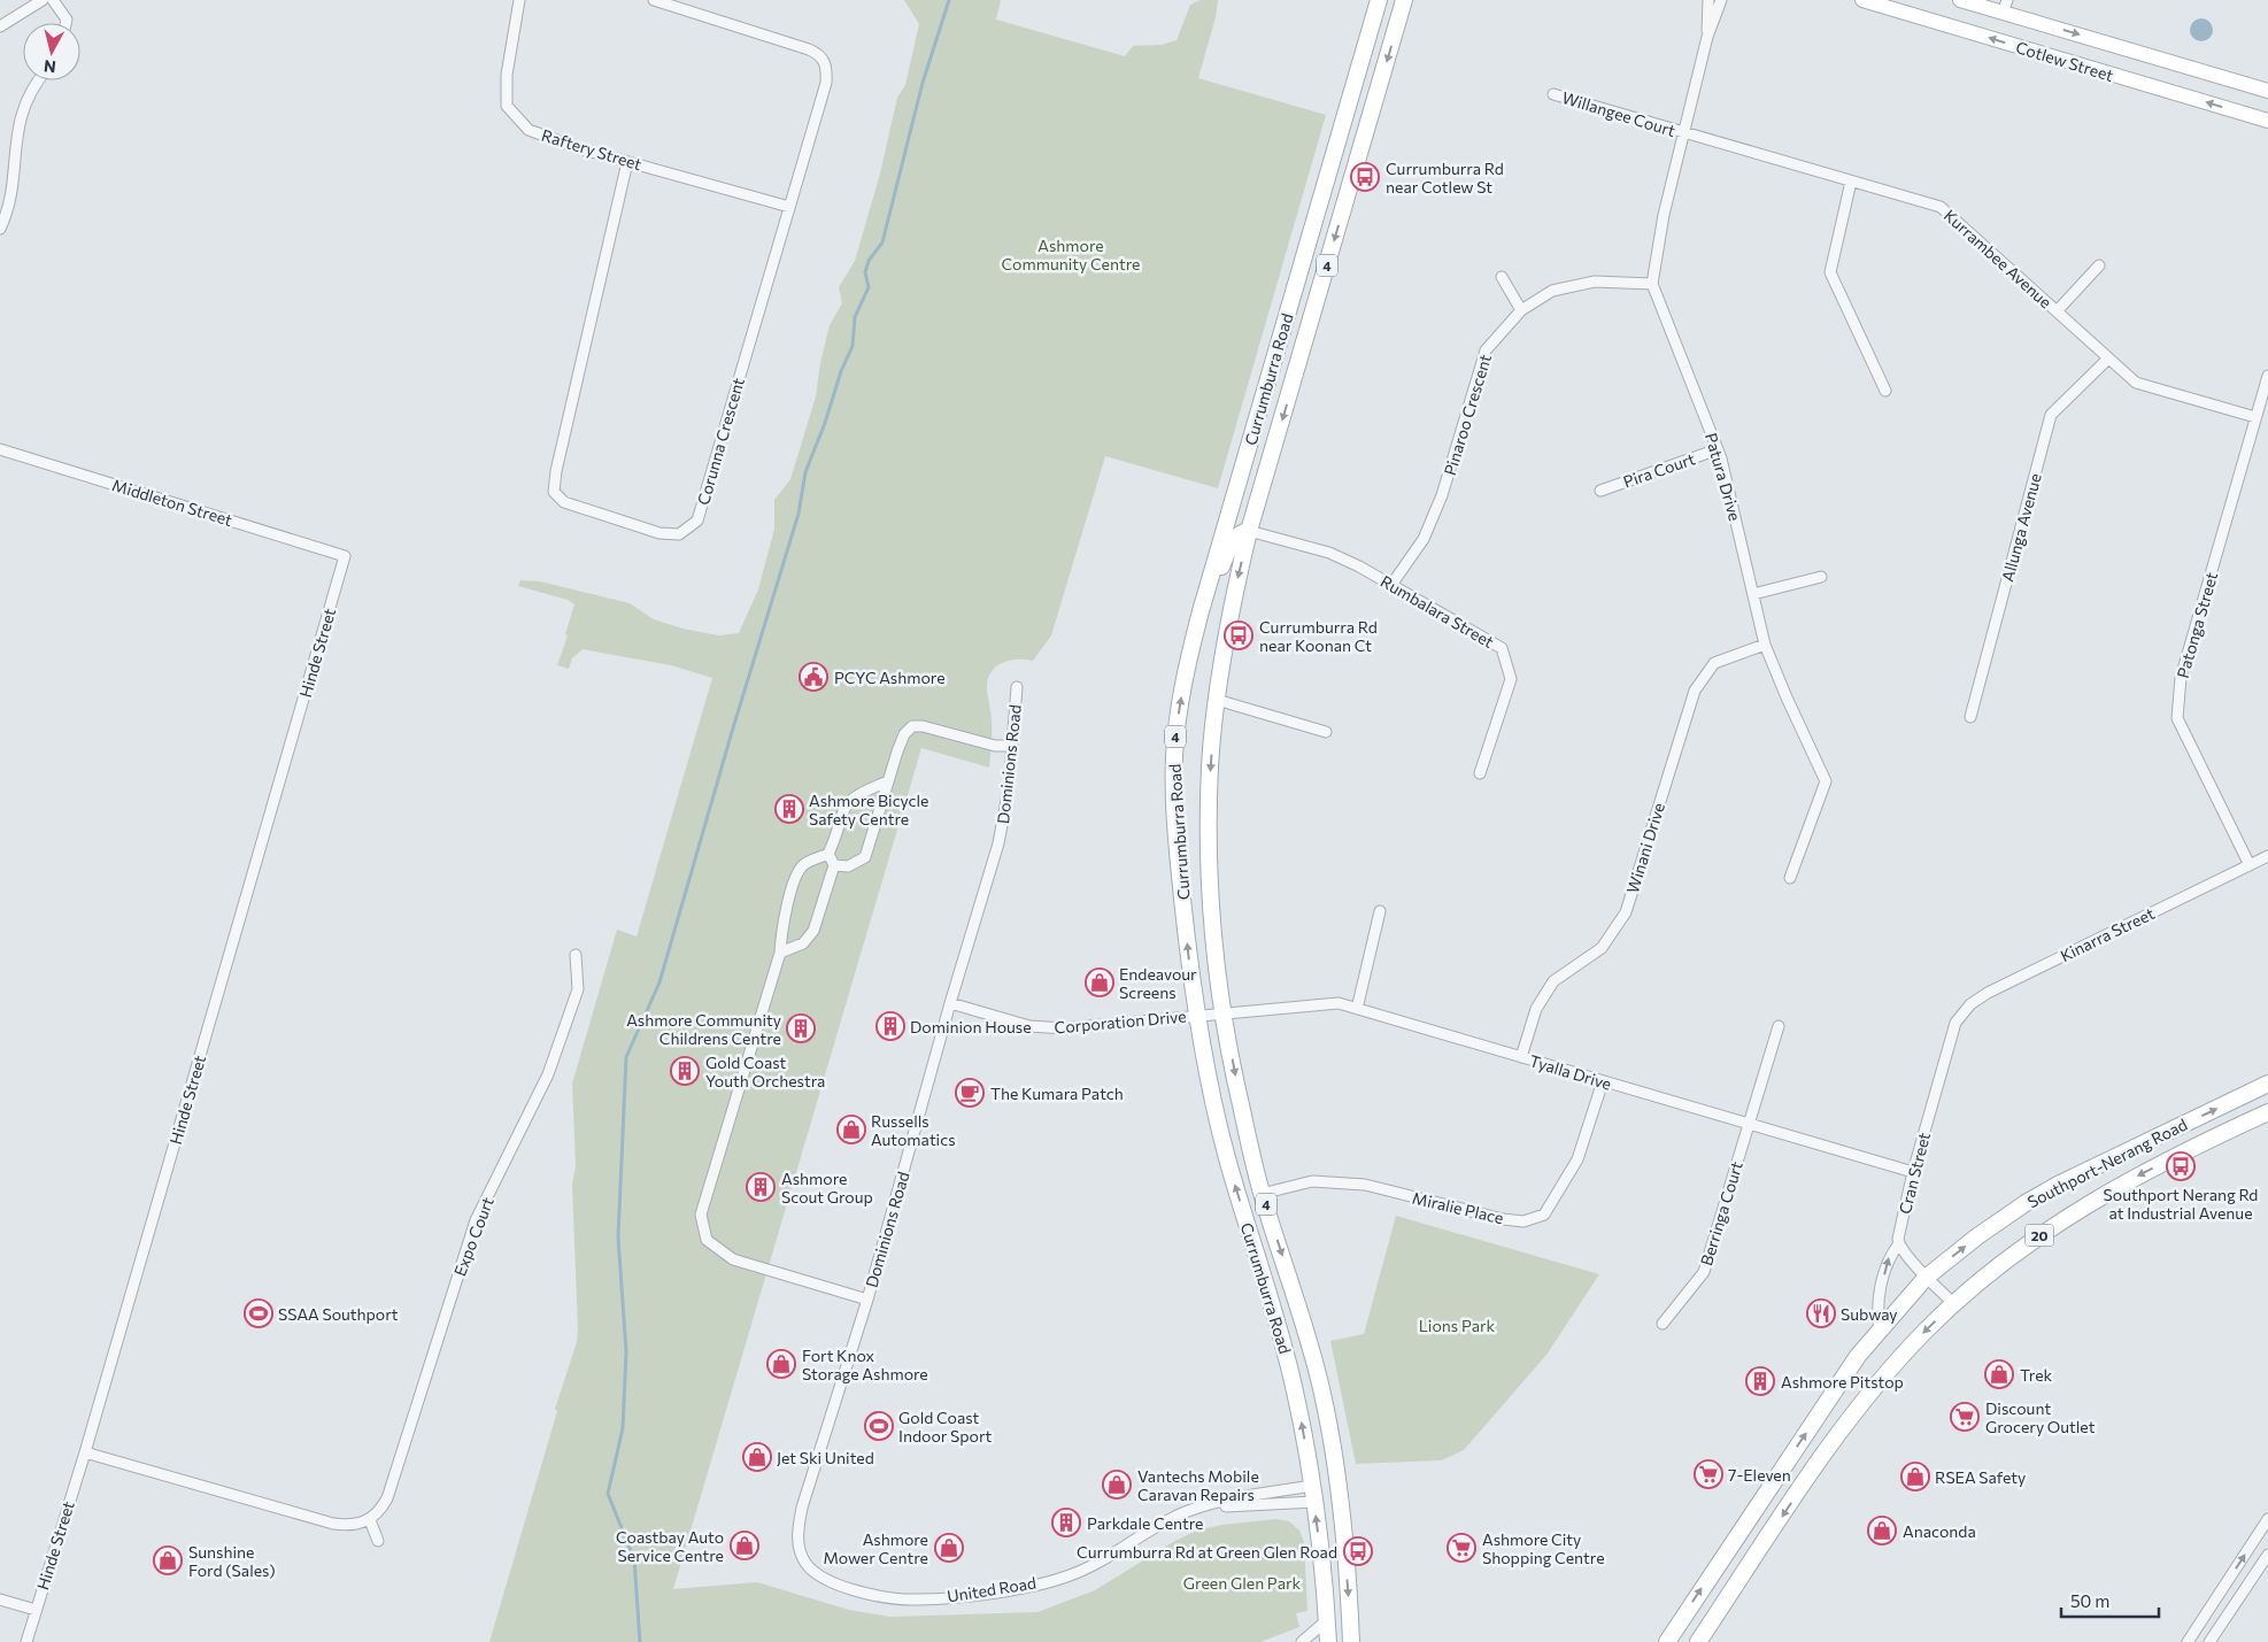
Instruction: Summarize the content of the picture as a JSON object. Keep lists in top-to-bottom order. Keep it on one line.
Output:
{"streets":{"main road":["Cotlew Street","4","Currumburra Road","Southport-Nerang Road","20"],"street":["Willangee Court","Raftery Street","Kurrambee Avenue","Pinaroo Crescent","Corunna Crescent","Pira Court","Patura Drive","Middleton Street","Allunga Avenue","Rumbalara Street","Patonga Street","Hinde Street","Dominions Road","Winani Drive","Kinarra Street","Corporation Drive","Tyalla Drive","Cran Street","Miralie Place","Berringa Court","Expo Court","United Road"]},"crossings":[["Willangee Court","Kurrambee Avenue"],["Raftery Street","Corunna Crescent"],["Kurrambee Avenue","Allunga Avenue"],["Kurrambee Avenue","Patonga Street"],["Currumburra Road","Rumbalara Street"],["Currumburra Road","Corporation Drive"],["Currumburra Road","Tyalla Drive"],["Currumburra Road","Miralie Place"],["Currumburra Road","United Road"],["Pinaroo Crescent","Patura Drive"],["Pinaroo Crescent","Rumbalara Street"],["Pira Court","Patura Drive"],["Patura Drive","Winani Drive"],["Middleton Street","Hinde Street"],["Patonga Street","Kinarra Street"],["Dominions Road","Corporation Drive"],["Dominions Road","United Road"],["Winani Drive","Tyalla Drive"],["Kinarra Street","Cran Street"],["Corporation Drive","Tyalla Drive"],["Tyalla Drive","Cran Street"],["Tyalla Drive","Miralie Place"],["Tyalla Drive","Berringa Court"],["Southport-Nerang Road","Cran Street"]],"parks":["Ashmore Community Centre","Lions Park","Green Glen Park"],"places":{"bus stop":["Currumburra Rd near Cotlew St","Currumburra Rd near Koonan Ct","Southport Nerang Rd at Industrial Avenue","Currumburra Rd at Green Glen Road"],"public building":["PCYC Ashmore"],"building":["Ashmore Bicycle Safety Centre","Dominion House","Ashmore Community Childrens Centre","Gold Coast Youth Orchestra","Ashmore Scout Group","Ashmore Pitstop","Parkdale Centre"],"shop":["Endeavour Screens","Russells Automatics","Fort Knox Storage Ashmore","Trek","Jet Ski United","RSEA Safety","Vantechs Mobile Caravan Repairs","Anaconda","Coastbay Auto Service Centre","Ashmore Mower Centre","Sunshine Ford (Sales)"],"cafe":["The Kumara Patch"],"sports":["SSAA Southport","Gold Coast Indoor Sport"],"restaurant":["Subway"],"supermarket":["Discount Grocery Outlet","7-Eleven","Ashmore City Shopping Centre"]},"scale_bar":"50 m","north":"bottom"}
